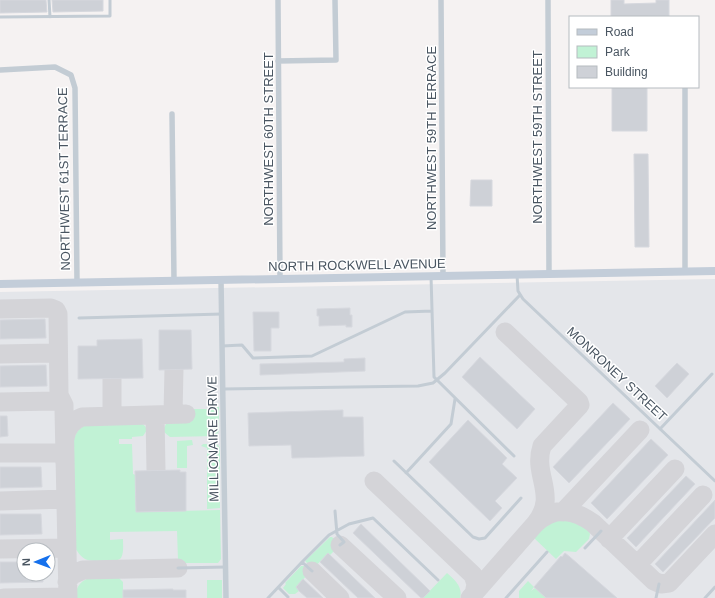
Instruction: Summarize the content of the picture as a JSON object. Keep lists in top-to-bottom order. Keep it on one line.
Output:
{"streets":{"main road":["NORTH ROCKWELL AVENUE"],"street":["NORTHWEST 59TH STREET","NORTHWEST 59TH TERRACE","NORTHWEST 60TH STREET","NORTHWEST 61ST TERRACE","MILLIONAIRE DRIVE"],"lane":["MONRONEY STREET"]},"crossings":[["NORTHWEST 59TH STREET","NORTH ROCKWELL AVENUE"],["NORTHWEST 59TH TERRACE","NORTH ROCKWELL AVENUE"],["NORTHWEST 60TH STREET","NORTH ROCKWELL AVENUE"],["NORTHWEST 61ST TERRACE","NORTH ROCKWELL AVENUE"],["NORTH ROCKWELL AVENUE","MILLIONAIRE DRIVE"]],"legend":["Road","Park","Building"],"north":"left"}
